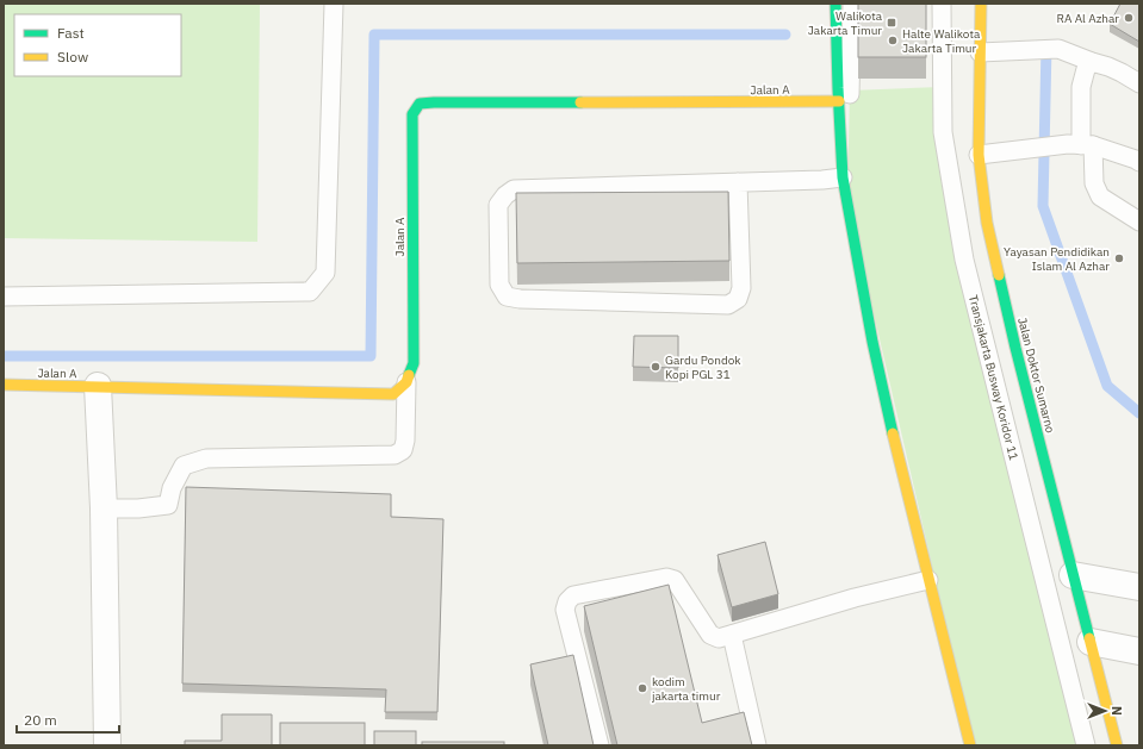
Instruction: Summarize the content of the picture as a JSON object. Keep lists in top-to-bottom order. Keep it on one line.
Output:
{"streets":{"main road":["Jalan A","Jalan Doktor Sumarno"],"lane":["Transjakarta Busway Koridor 11"]},"places":{"other":["RA Al Azhar","Halte Walikota Jakarta Timur","Yayasan Pendidikan Islam Al Azhar","Gardu Pondok Kopi PGL 31","kodim jakarta timur"],"transit":["Walikota Jakarta Timur"]},"legend":["Fast","Slow"],"scale_bar":"20 m","north":"right"}
